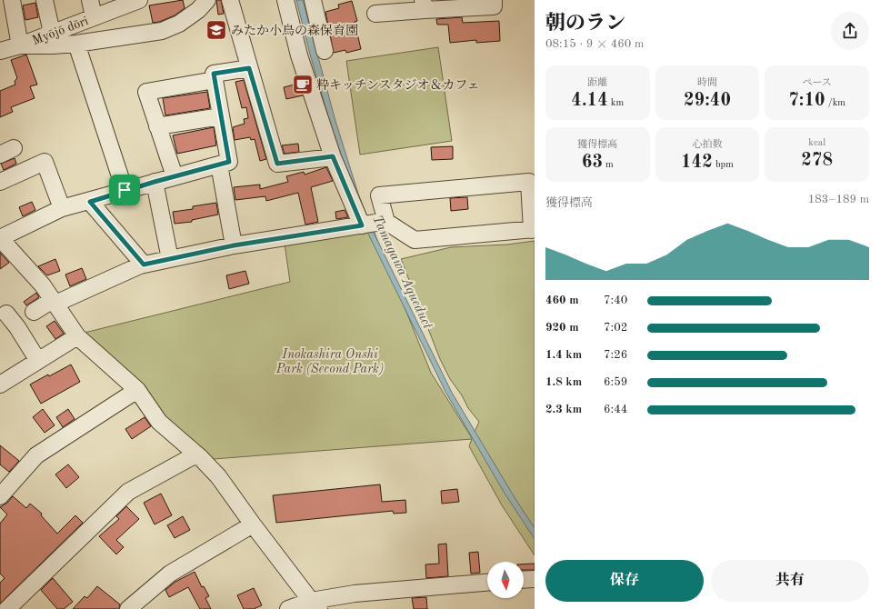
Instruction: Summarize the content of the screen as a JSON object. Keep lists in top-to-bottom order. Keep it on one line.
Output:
{"streets":{"street":["Myōjō dōri"]},"water":["Tamagawa Aqueduct"],"parks":["Inokashira Onshi Park (Second Park)"],"places":{"school or university":["みたか小鳥の森保育園"],"cafe":["粋キッチンスタジオ＆カフェ"]},"north":"bottom","page":{"heading":["朝のラン","08:15 · 9 × 460 m"],"stats":[["距離","4.14 km"],["時間","29:40"],["ペース","7:10 /km"],["獲得標高","63 m"],["心拍数","142 bpm"],["kcal","278"]],"chart":["獲得標高","183–189 m"],"list":[{"name":"460 m","note":"7:40"},{"name":"920 m","note":"7:02"},{"name":"1.4 km","note":"7:26"},{"name":"1.8 km","note":"6:59"},{"name":"2.3 km","note":"6:44"}],"buttons":["保存","共有"]}}
